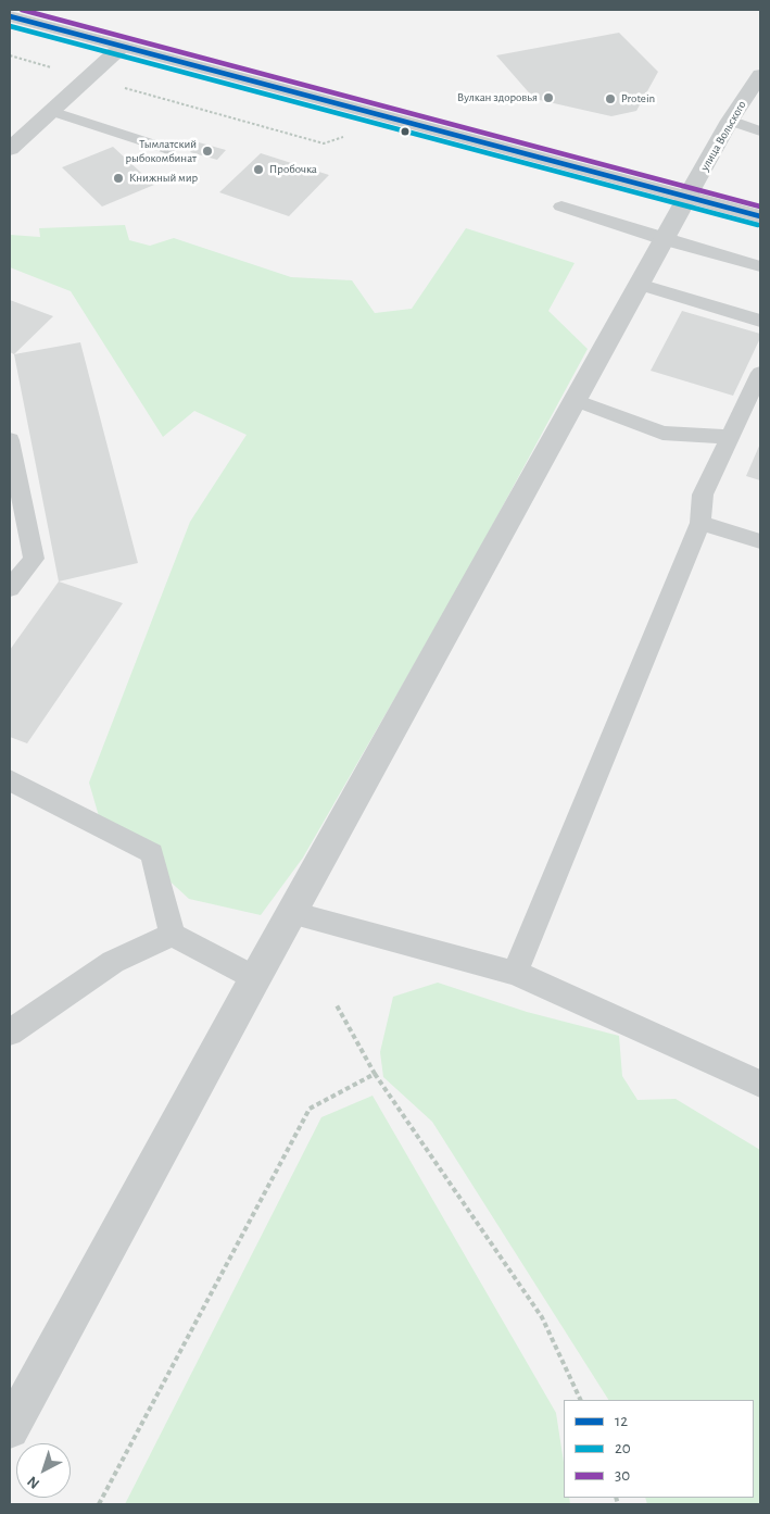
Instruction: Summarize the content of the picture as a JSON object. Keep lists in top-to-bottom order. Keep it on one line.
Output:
{"streets":{"street":["улица Вольского"]},"places":["Вулкан здоровья","Protein","Тымлатский рыбокомбинат","Пробочка","Книжный мир"],"lines":["transit line 30","transit line 12","transit line 20"],"legend":["12","20","30"],"north":"bottom left"}
